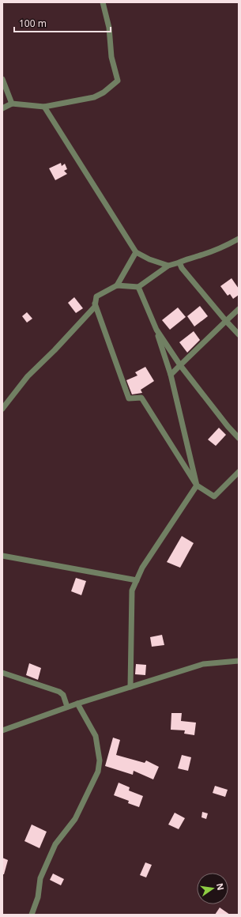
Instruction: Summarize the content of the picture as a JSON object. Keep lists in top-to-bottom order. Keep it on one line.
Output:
{"scale_bar":"100 m","north":"right"}
